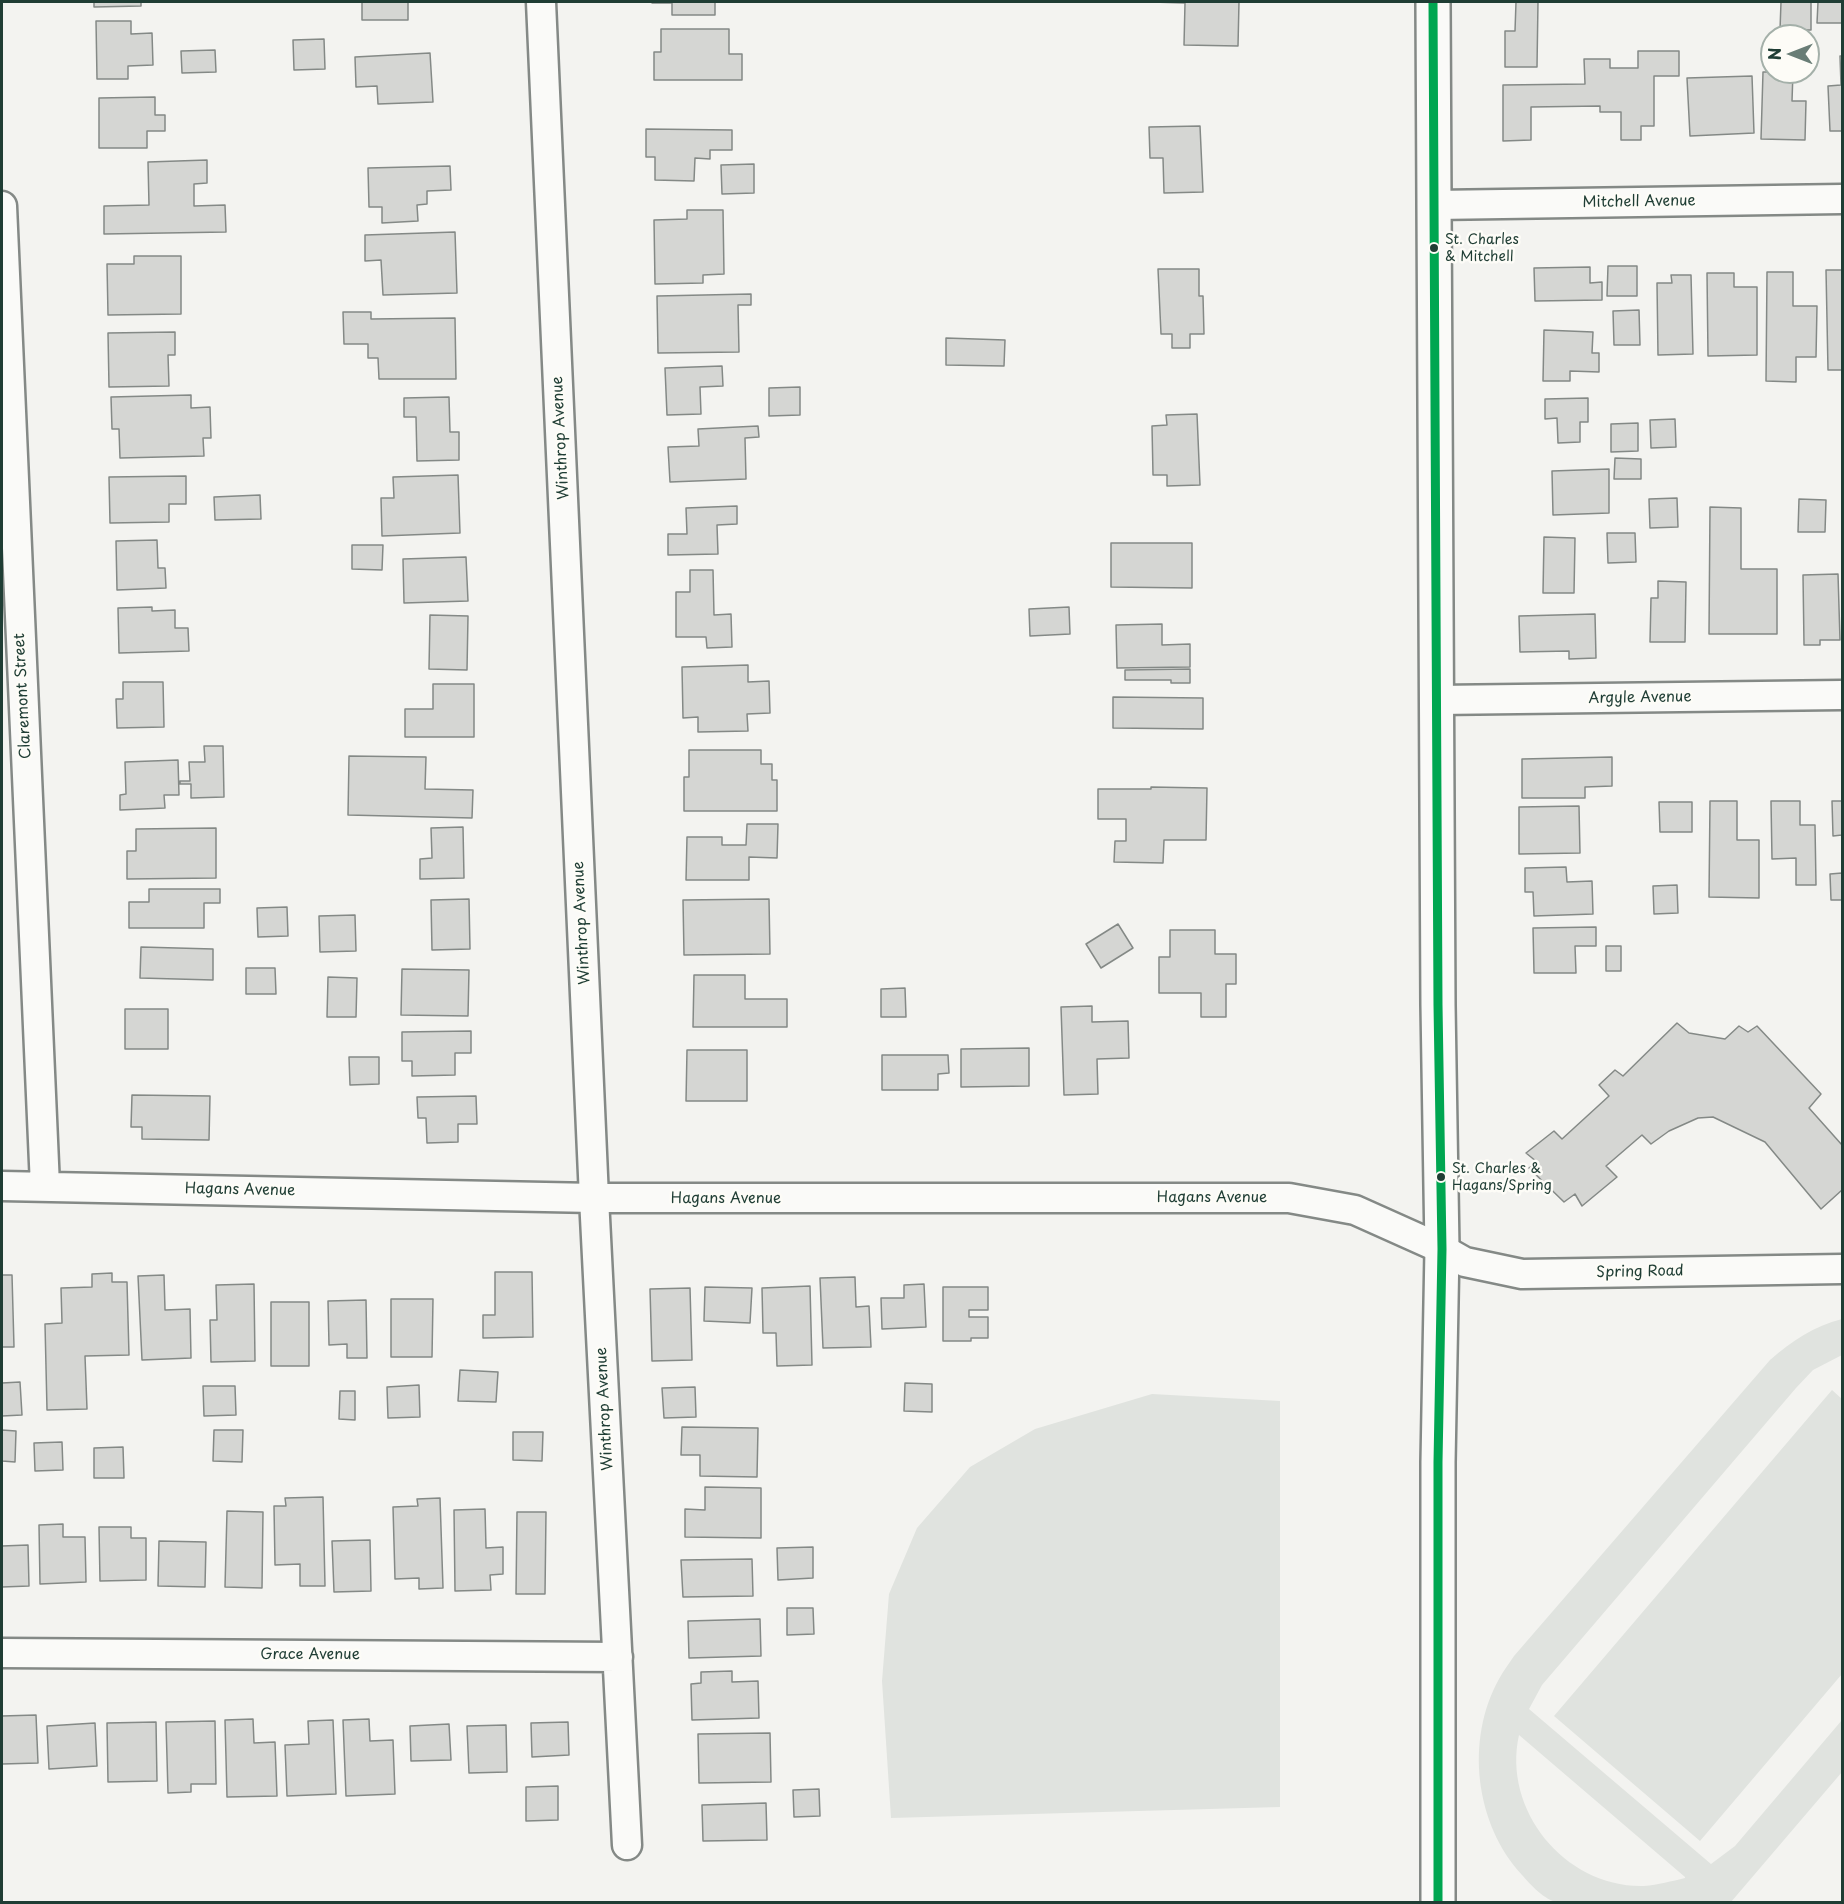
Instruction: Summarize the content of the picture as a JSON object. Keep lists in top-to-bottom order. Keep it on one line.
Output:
{"streets":{"street":["Mitchell Avenue","Winthrop Avenue","Claremont Street","Argyle Avenue","Hagans Avenue","Spring Road","Grace Avenue"]},"crossings":[["Winthrop Avenue","Hagans Avenue"],["Winthrop Avenue","Grace Avenue"],["Claremont Street","Hagans Avenue"],["Hagans Avenue","Spring Road"]],"places":["St. Charles & Mitchell","St. Charles & Hagans/Spring"],"north":"left"}
